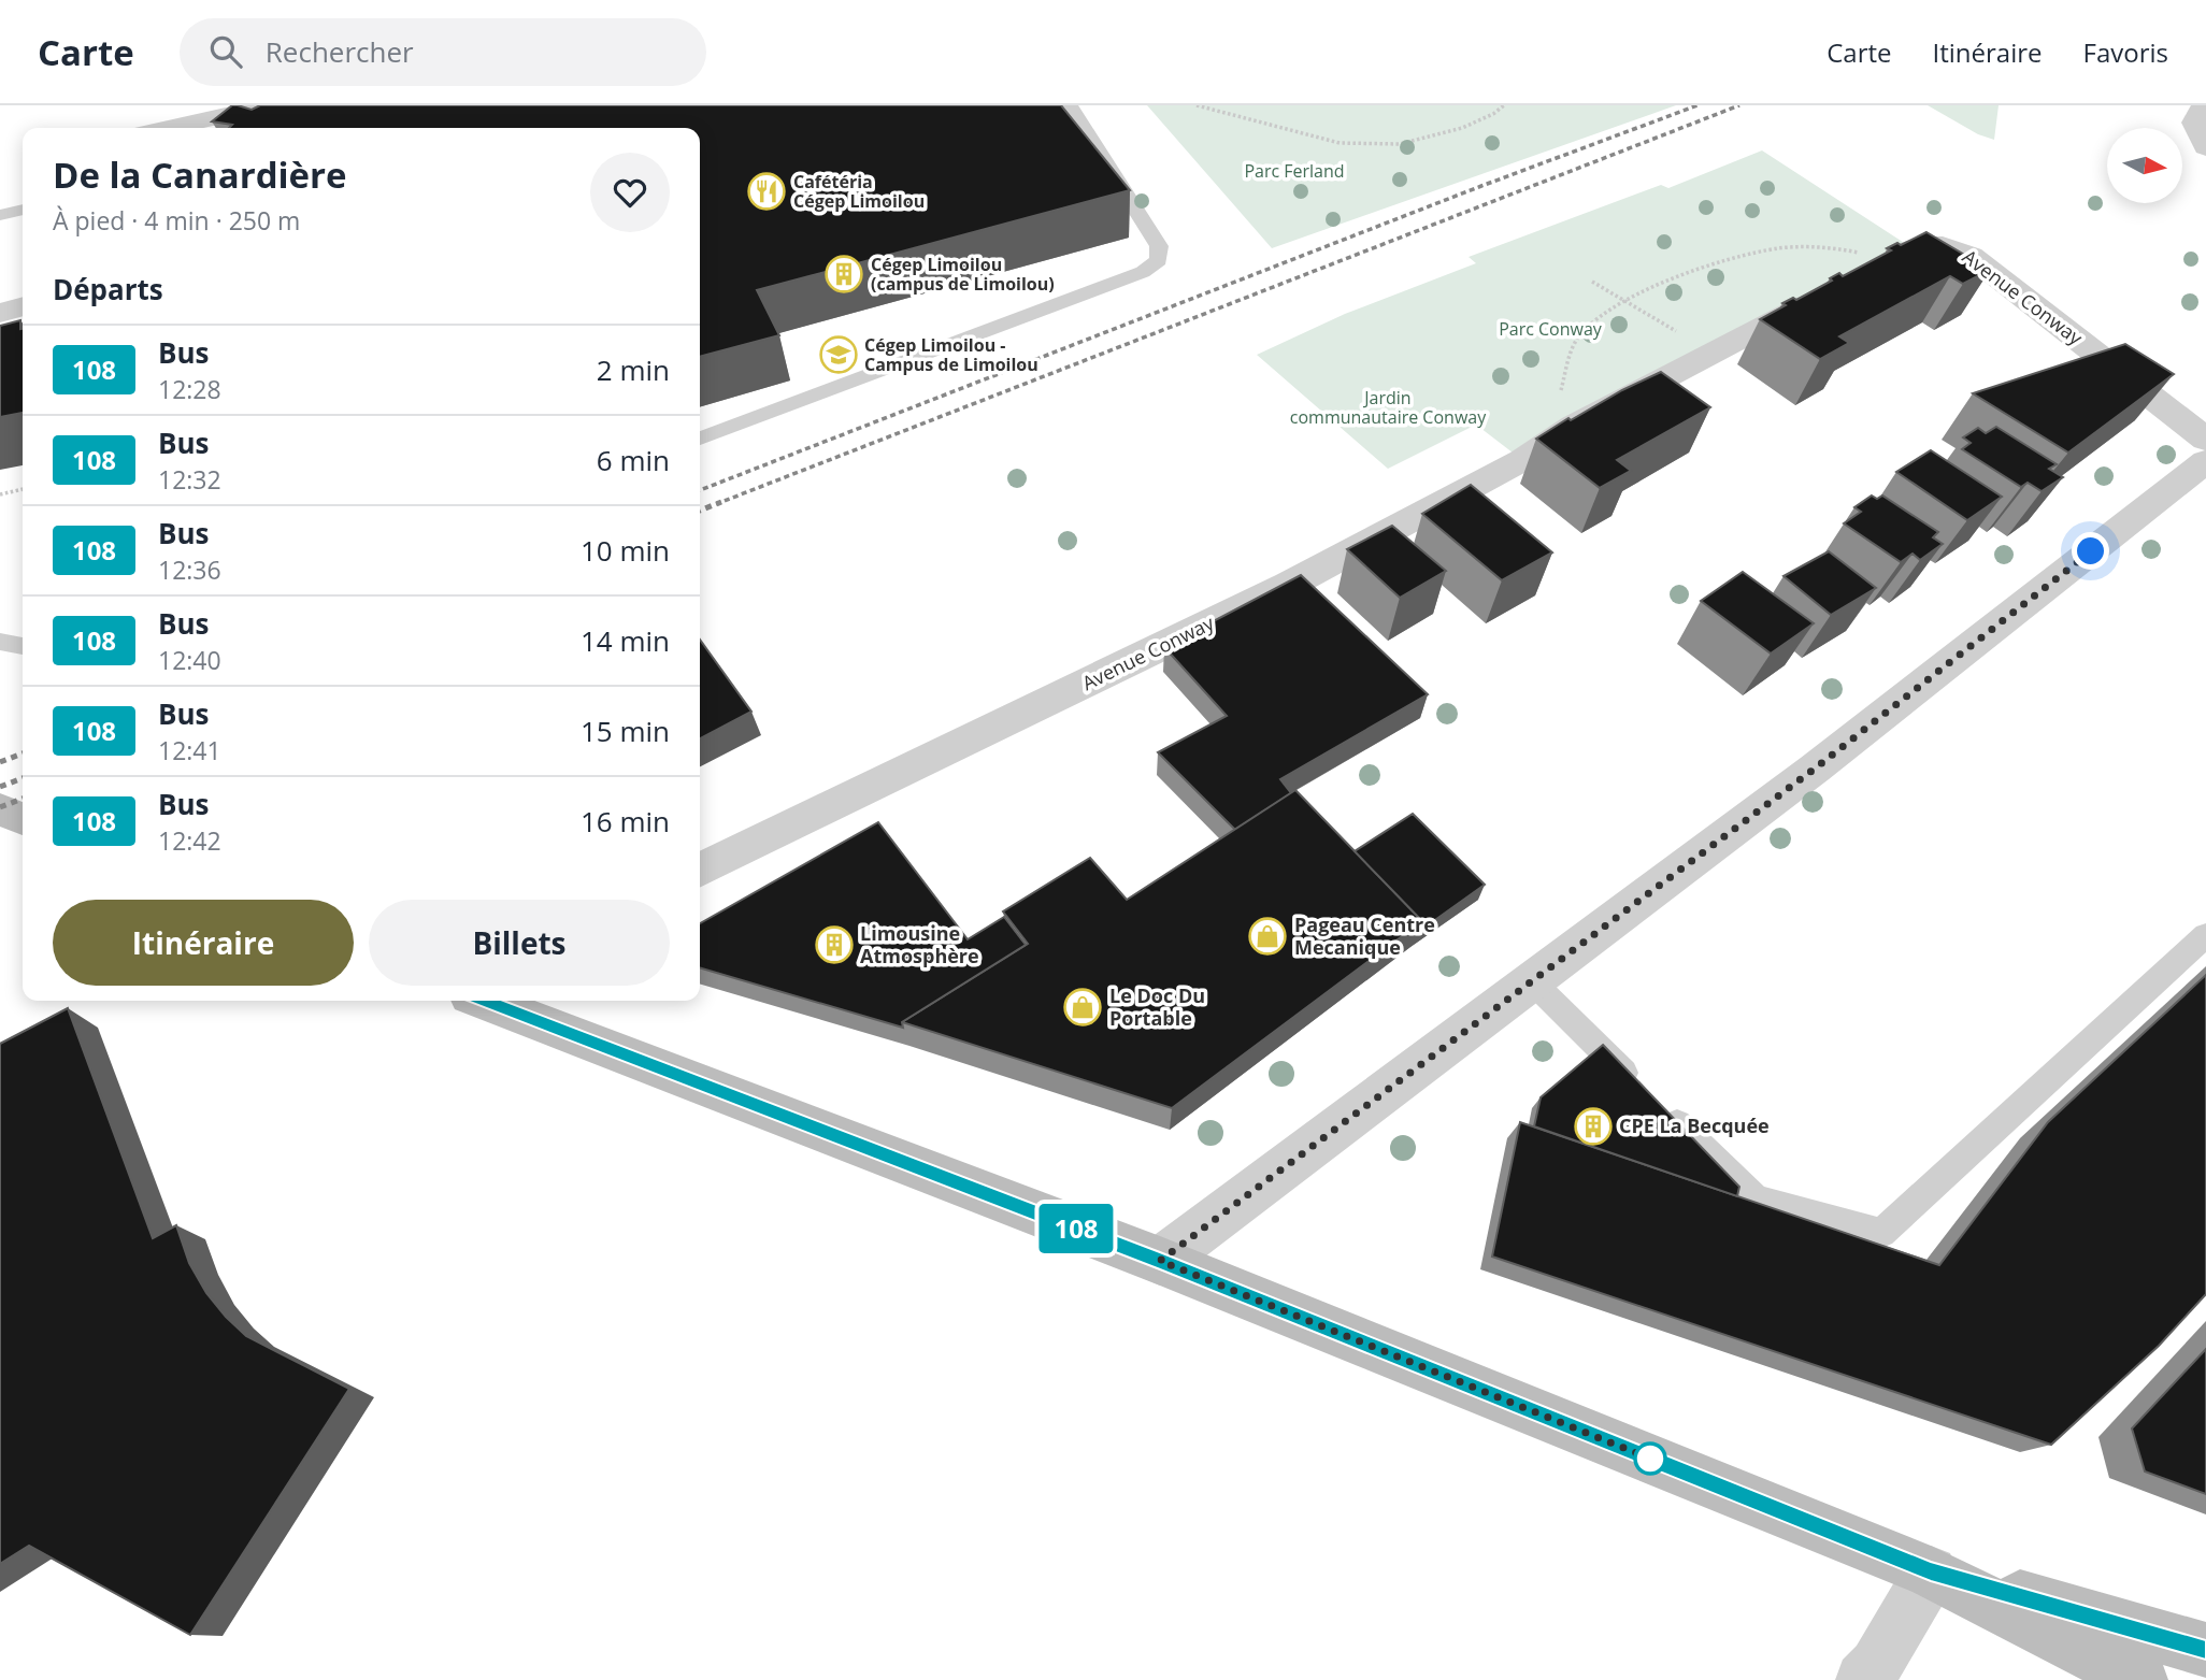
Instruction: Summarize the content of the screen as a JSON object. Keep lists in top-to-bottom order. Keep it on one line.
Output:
{"streets":{"street":["Avenue Conway"]},"parks":["Parc Ferland","Parc Conway","Jardin communautaire Conway"],"places":{"restaurant":["Cafétéria Cégep Limoilou"],"building":["Cégep Limoilou (campus de Limoilou)","Limousine Atmosphère","CPE La Becquée"],"school or university":["Cégep Limoilou - Campus de Limoilou"],"shop":["Pageau Centre Mecanique","Le Doc Du Portable"]},"lines":["bus line 108"],"north":"right","page":{"header":"Carte","search":"Rechercher","nav":["Carte","Itinéraire","Favoris"],"on_map":"108","heading":[["De la Canardière","À pied · 4 min · 250 m"],"Départs"],"list":[{"mark":"108","name":"Bus","note":"12:28","value":"2 min"},{"mark":"108","name":"Bus","note":"12:32","value":"6 min"},{"mark":"108","name":"Bus","note":"12:36","value":"10 min"},{"mark":"108","name":"Bus","note":"12:40","value":"14 min"},{"mark":"108","name":"Bus","note":"12:41","value":"15 min"},{"mark":"108","name":"Bus","note":"12:42","value":"16 min"}],"buttons":["Itinéraire","Billets"]}}
